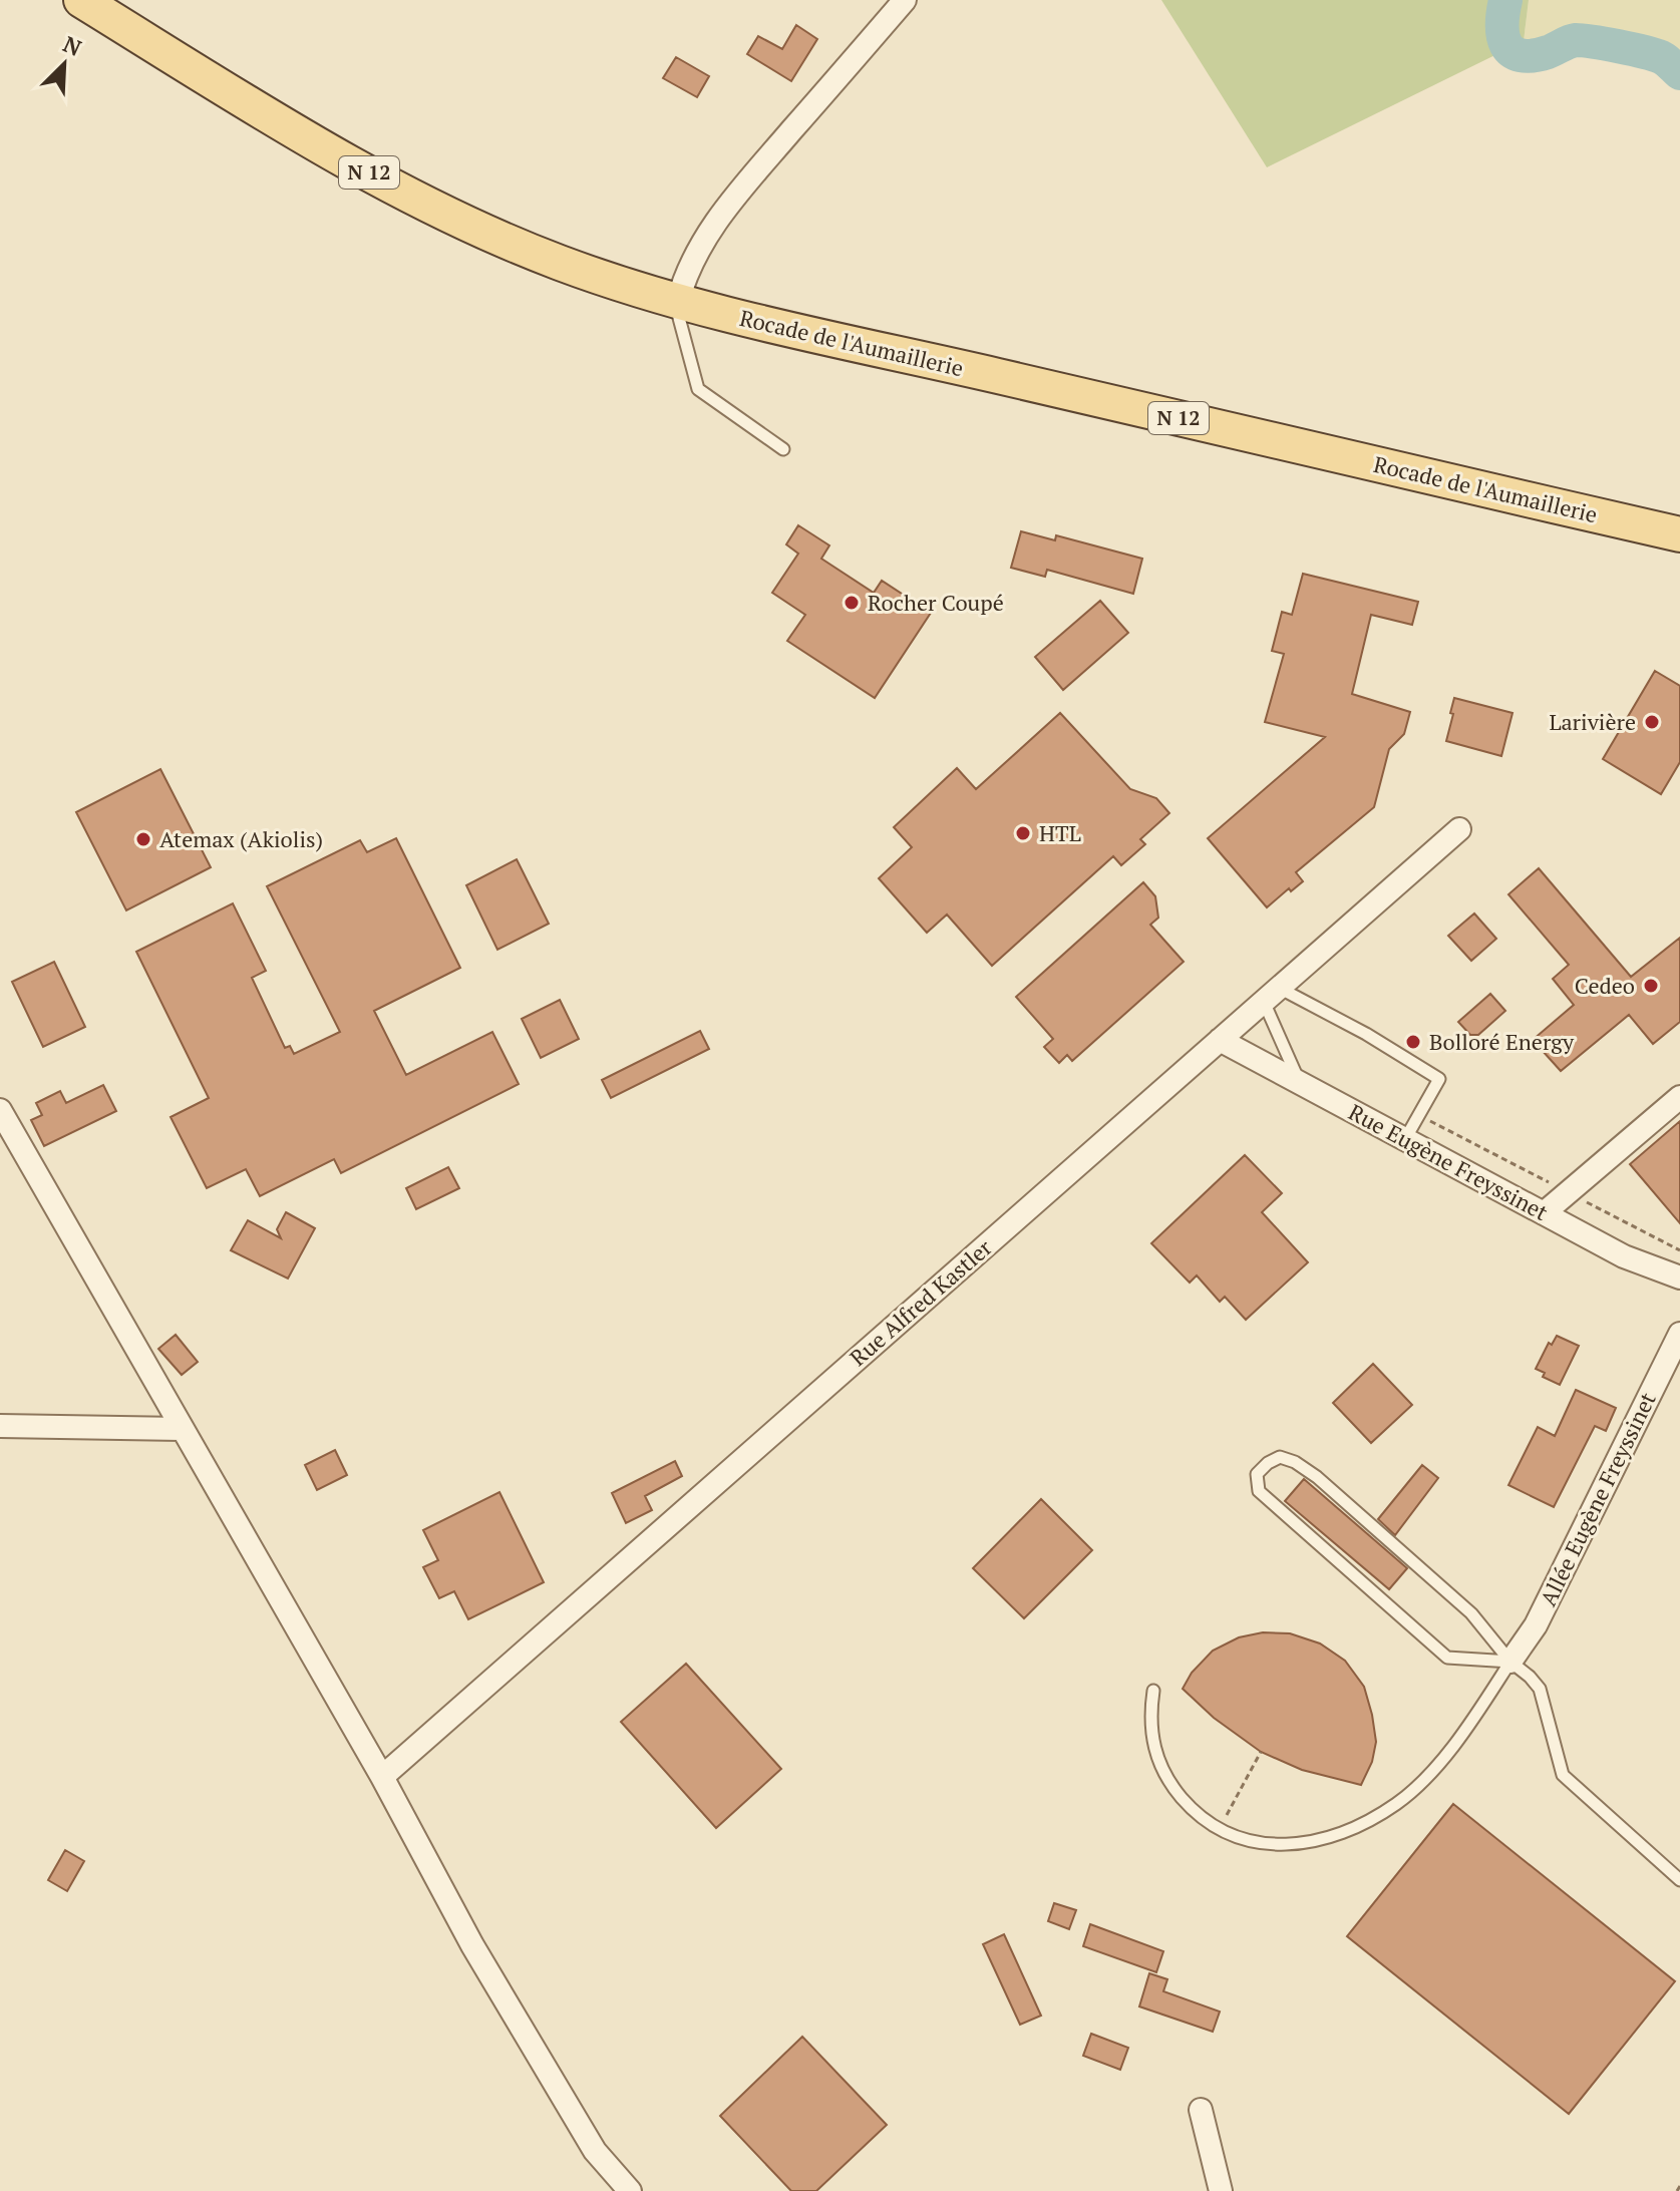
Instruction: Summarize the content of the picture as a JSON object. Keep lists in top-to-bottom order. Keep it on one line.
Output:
{"streets":{"main road":["N 12","Rocade de l'Aumaillerie"],"street":["Rue Eugène Freyssinet","Rue Alfred Kastler","Allée Eugène Freyssinet"]},"crossings":[["Rue Eugène Freyssinet","Rue Alfred Kastler"]],"places":["Rocher Coupé","Larivière","HTL","Atemax (Akiolis)","Cedeo","Bolloré Energy"],"north":"top right"}
